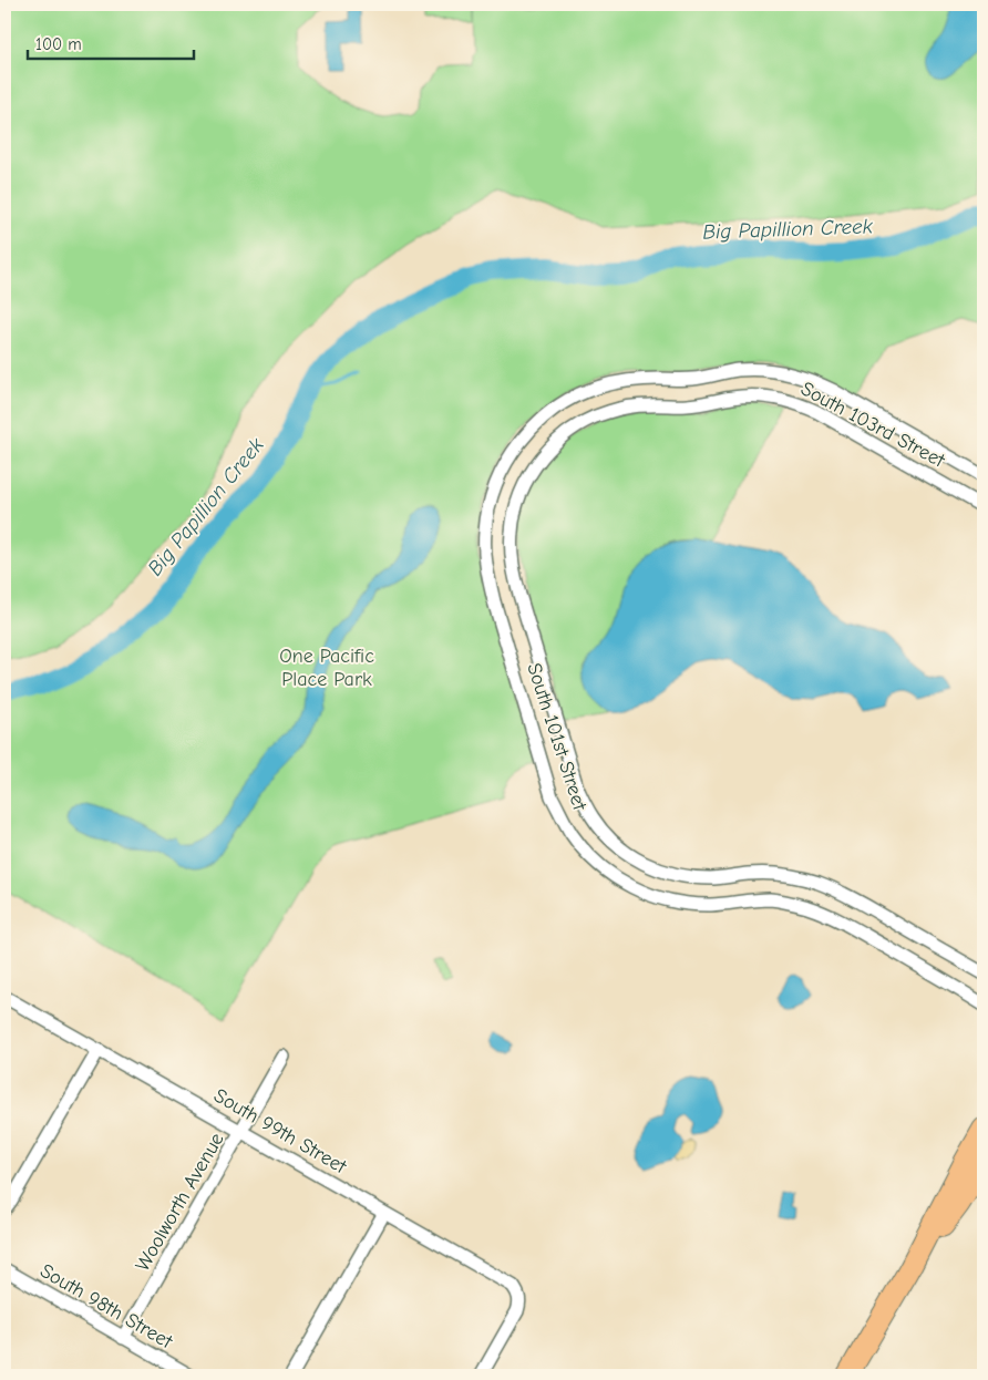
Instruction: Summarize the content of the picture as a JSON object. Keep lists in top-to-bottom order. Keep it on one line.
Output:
{"streets":{"street":["South 103rd Street","South 101st Street","South 99th Street","Woolworth Avenue","South 98th Street"]},"crossings":[["South 103rd Street","South 101st Street"],["South 99th Street","Woolworth Avenue"],["Woolworth Avenue","South 98th Street"]],"water":["Big Papillion Creek"],"parks":["One Pacific Place Park"],"scale_bar":"100 m"}
